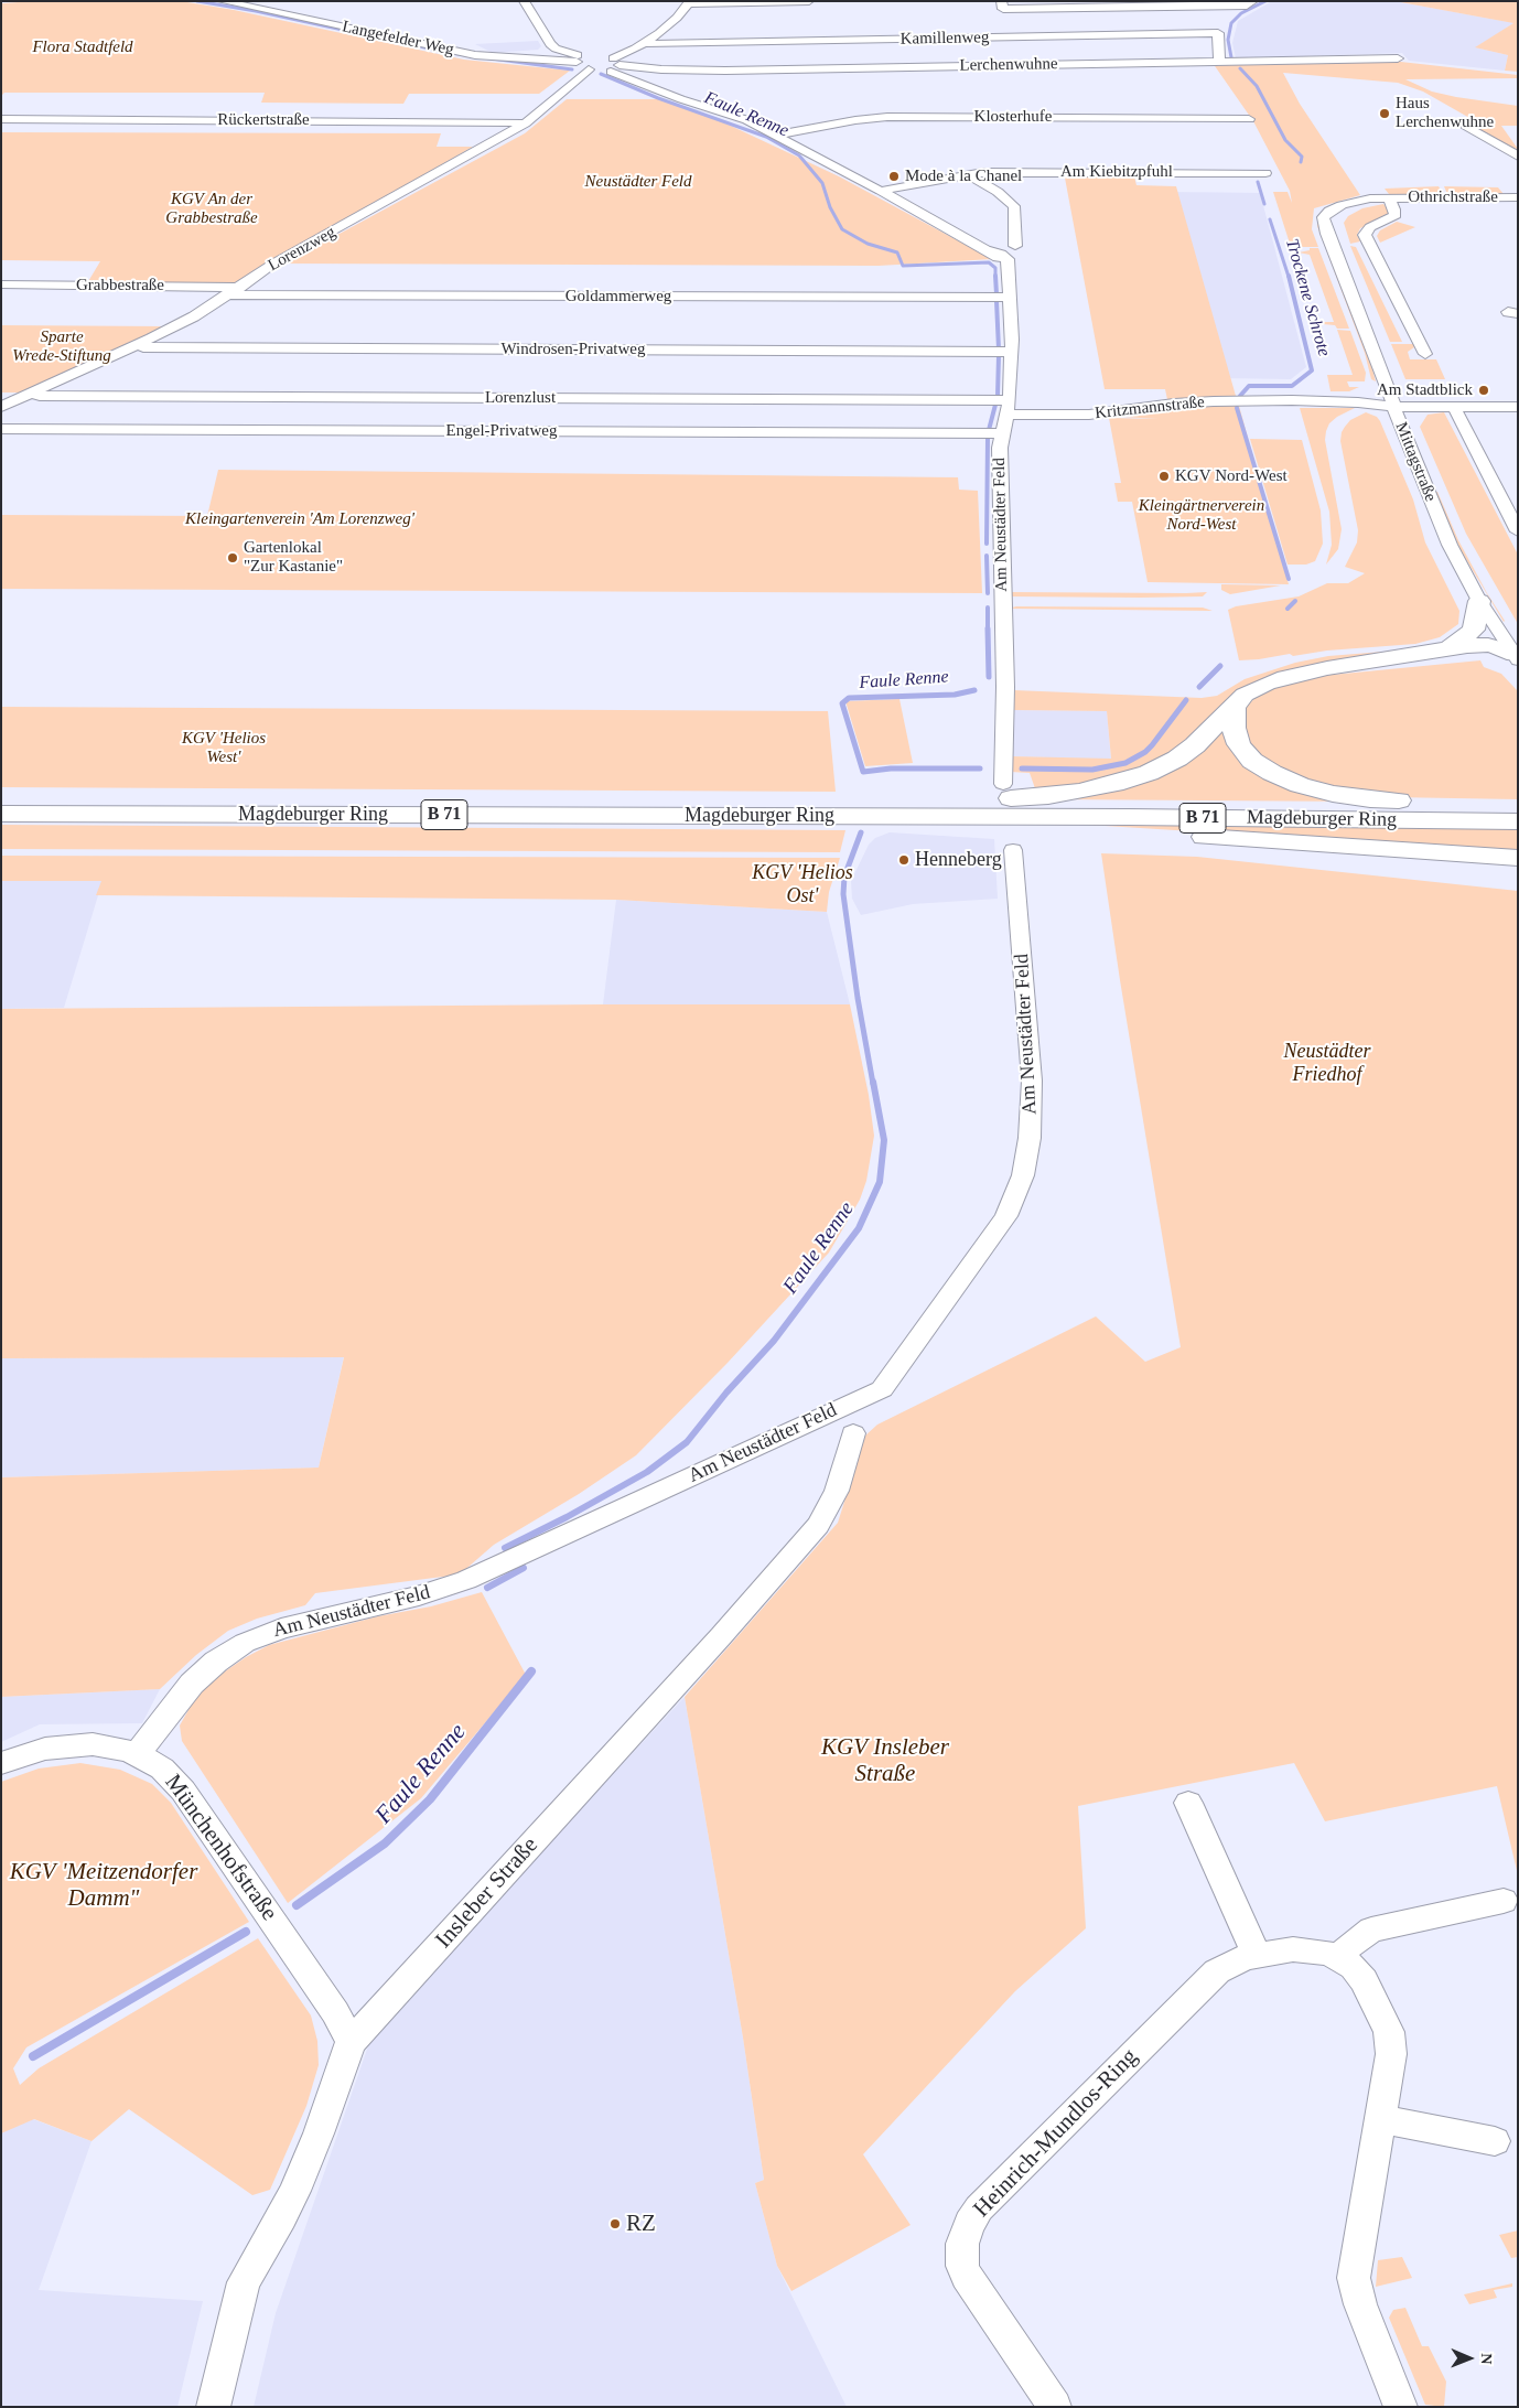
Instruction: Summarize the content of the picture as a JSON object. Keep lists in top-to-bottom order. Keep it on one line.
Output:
{"streets":{"highway":["Magdeburger Ring","B 71"],"street":["Langefelder Weg","Kamillenweg","Lerchenwuhne","Klosterhufe","Rückertstraße","Am Kiebitzpfuhl","Othrichstraße","Lorenzweg","Grabbestraße","Goldammerweg","Windrosen-Privatweg","Lorenzlust","Kritzmannstraße","Engel-Privatweg","Mittagstraße","Am Neustädter Feld","Münchenhofstraße","Insleber Straße","Heinrich-Mundlos-Ring"]},"crossings":[["Langefelder Weg","Lorenzweg"],["Kamillenweg","Lerchenwuhne"],["Klosterhufe","Am Neustädter Feld"],["Rückertstraße","Lorenzweg"],["Am Kiebitzpfuhl","Am Neustädter Feld"],["Othrichstraße","Mittagstraße"],["Lorenzweg","Grabbestraße"],["Lorenzweg","Goldammerweg"],["Lorenzweg","Windrosen-Privatweg"],["Lorenzweg","Lorenzlust"],["Grabbestraße","Goldammerweg"],["Goldammerweg","Am Neustädter Feld"],["Windrosen-Privatweg","Am Neustädter Feld"],["Lorenzlust","Kritzmannstraße"],["Lorenzlust","Am Neustädter Feld"],["Kritzmannstraße","Mittagstraße"],["Kritzmannstraße","Am Neustädter Feld"],["Engel-Privatweg","Am Neustädter Feld"],["Am Neustädter Feld","Münchenhofstraße"],["Münchenhofstraße","Insleber Straße"]],"water":["Faule Renne","Trockene Schrote"],"parks":["Flora Stadtfeld","Neustädter Feld","KGV An der Grabbestraße","Sparte Wrede-Stiftung","Kleingärtnerverein Nord-West","Kleingartenverein 'Am Lorenzweg'","KGV 'Helios West'","KGV 'Helios Ost'","Neustädter Friedhof","KGV Insleber Straße","KGV 'Meitzendorfer Damm\""],"places":["Haus Lerchenwuhne","Mode à la Chanel","Am Stadtblick","KGV Nord-West","Gartenlokal \"Zur Kastanie\"","Henneberg","RZ"],"north":"right"}
